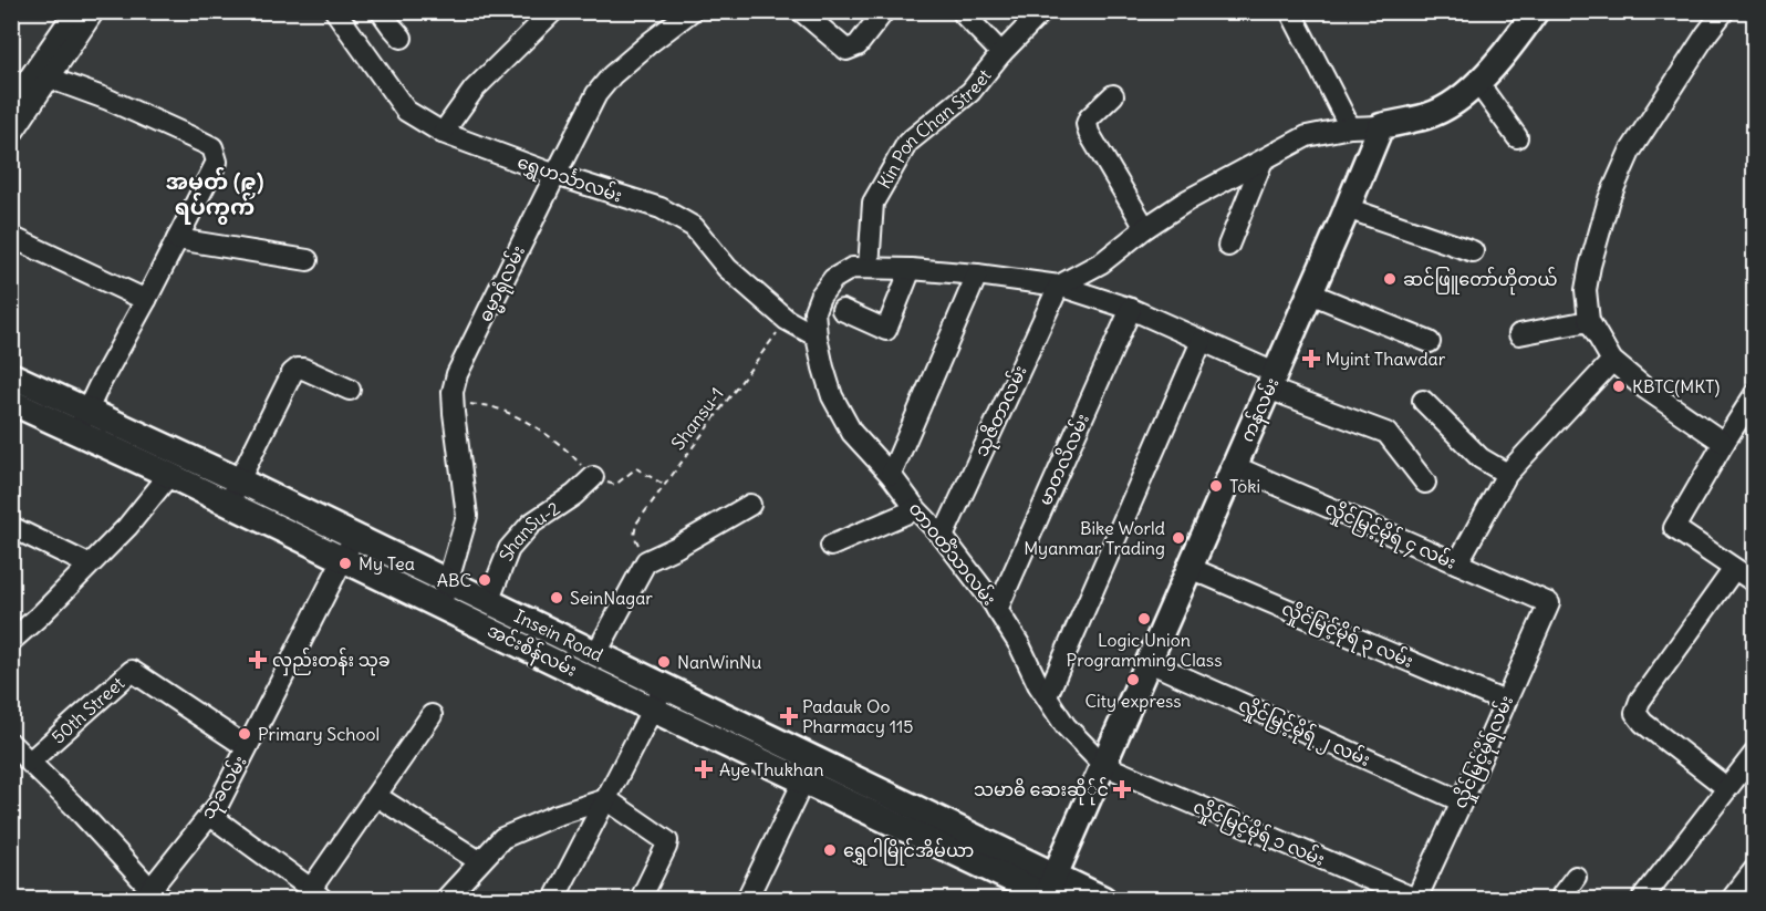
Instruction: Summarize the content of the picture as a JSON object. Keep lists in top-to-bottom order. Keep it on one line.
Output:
{"streets":{"main road":["ကန်လမ်း","Insein Road","အင်းစိန်လမ်း"],"street":["Kin Pon Chan Street","ရွှေဟင်္သာလမ်း","ဓမ္မာရုံလမ်း","သုဇိတာလမ်း","မာတလိလမ်း","ShanSu-2","လှိုင်မြင့်မိုရ် ၄ လမ်း","တာဝတိံသာလမ်း","လှိုင်မြင့်မိုရ် ၃ လမ်း","50th Street","လှိုင်မြင့်မိုရ် ၂ လမ်း","လှိုင်မြင့်မိုရ်လမ်း","သုခလမ်း","လှိုင်မြင့်မိုရ် ၁ လမ်း"],"path":["Shansu-1"]},"crossings":[["Kin Pon Chan Street","တာဝတိံသာလမ်း"],["ရွှေဟင်္သာလမ်း","ဓမ္မာရုံလမ်း"],["ရွှေဟင်္သာလမ်း","Shansu-1"],["ရွှေဟင်္သာလမ်း","တာဝတိံသာလမ်း"],["ဓမ္မာရုံလမ်း","Insein Road"],["ဓမ္မာရုံလမ်း","အင်းစိန်လမ်း"],["ကန်လမ်း","လှိုင်မြင့်မိုရ် ၄ လမ်း"],["ကန်လမ်း","တာဝတိံသာလမ်း"],["ကန်လမ်း","လှိုင်မြင့်မိုရ် ၃ လမ်း"],["ကန်လမ်း","Insein Road"],["ကန်လမ်း","အင်းစိန်လမ်း"],["ကန်လမ်း","လှိုင်မြင့်မိုရ် ၂ လမ်း"],["ကန်လမ်း","လှိုင်မြင့်မိုရ် ၁ လမ်း"],["သုဇိတာလမ်း","တာဝတိံသာလမ်း"],["မာတလိလမ်း","တာဝတိံသာလမ်း"],["ShanSu-2","Insein Road"],["လှိုင်မြင့်မိုရ် ၄ လမ်း","လှိုင်မြင့်မိုရ်လမ်း"],["တာဝတိံသာလမ်း","လှိုင်မြင့်မိုရ် ၁ လမ်း"],["လှိုင်မြင့်မိုရ် ၃ လမ်း","လှိုင်မြင့်မိုရ်လမ်း"],["Insein Road","အင်းစိန်လမ်း"],["အင်းစိန်လမ်း","သုခလမ်း"],["50th Street","သုခလမ်း"],["လှိုင်မြင့်မိုရ် ၂ လမ်း","လှိုင်မြင့်မိုရ်လမ်း"],["လှိုင်မြင့်မိုရ်လမ်း","လှိုင်မြင့်မိုရ် ၁ လမ်း"]],"districts":["အမှတ် (၉) ရပ်ကွက်"],"places":{"other":["ဆင်ဖြူတော်ဟိုတယ်","KBTC(MKT)","Toki","Bike World Myanmar Trading","My Tea","ABC","SeinNagar","Logic Union Programming Class","NanWinNu","City express","Primary School","ရွှေဝါမြိုင်အိမ်ယာ"],"health":["Myint Thawdar","လှည်းတန်း သုခ","Padauk Oo Pharmacy 115","Aye Thukhan","သမာဓိ ဆေးဆို်ုင်"]}}
